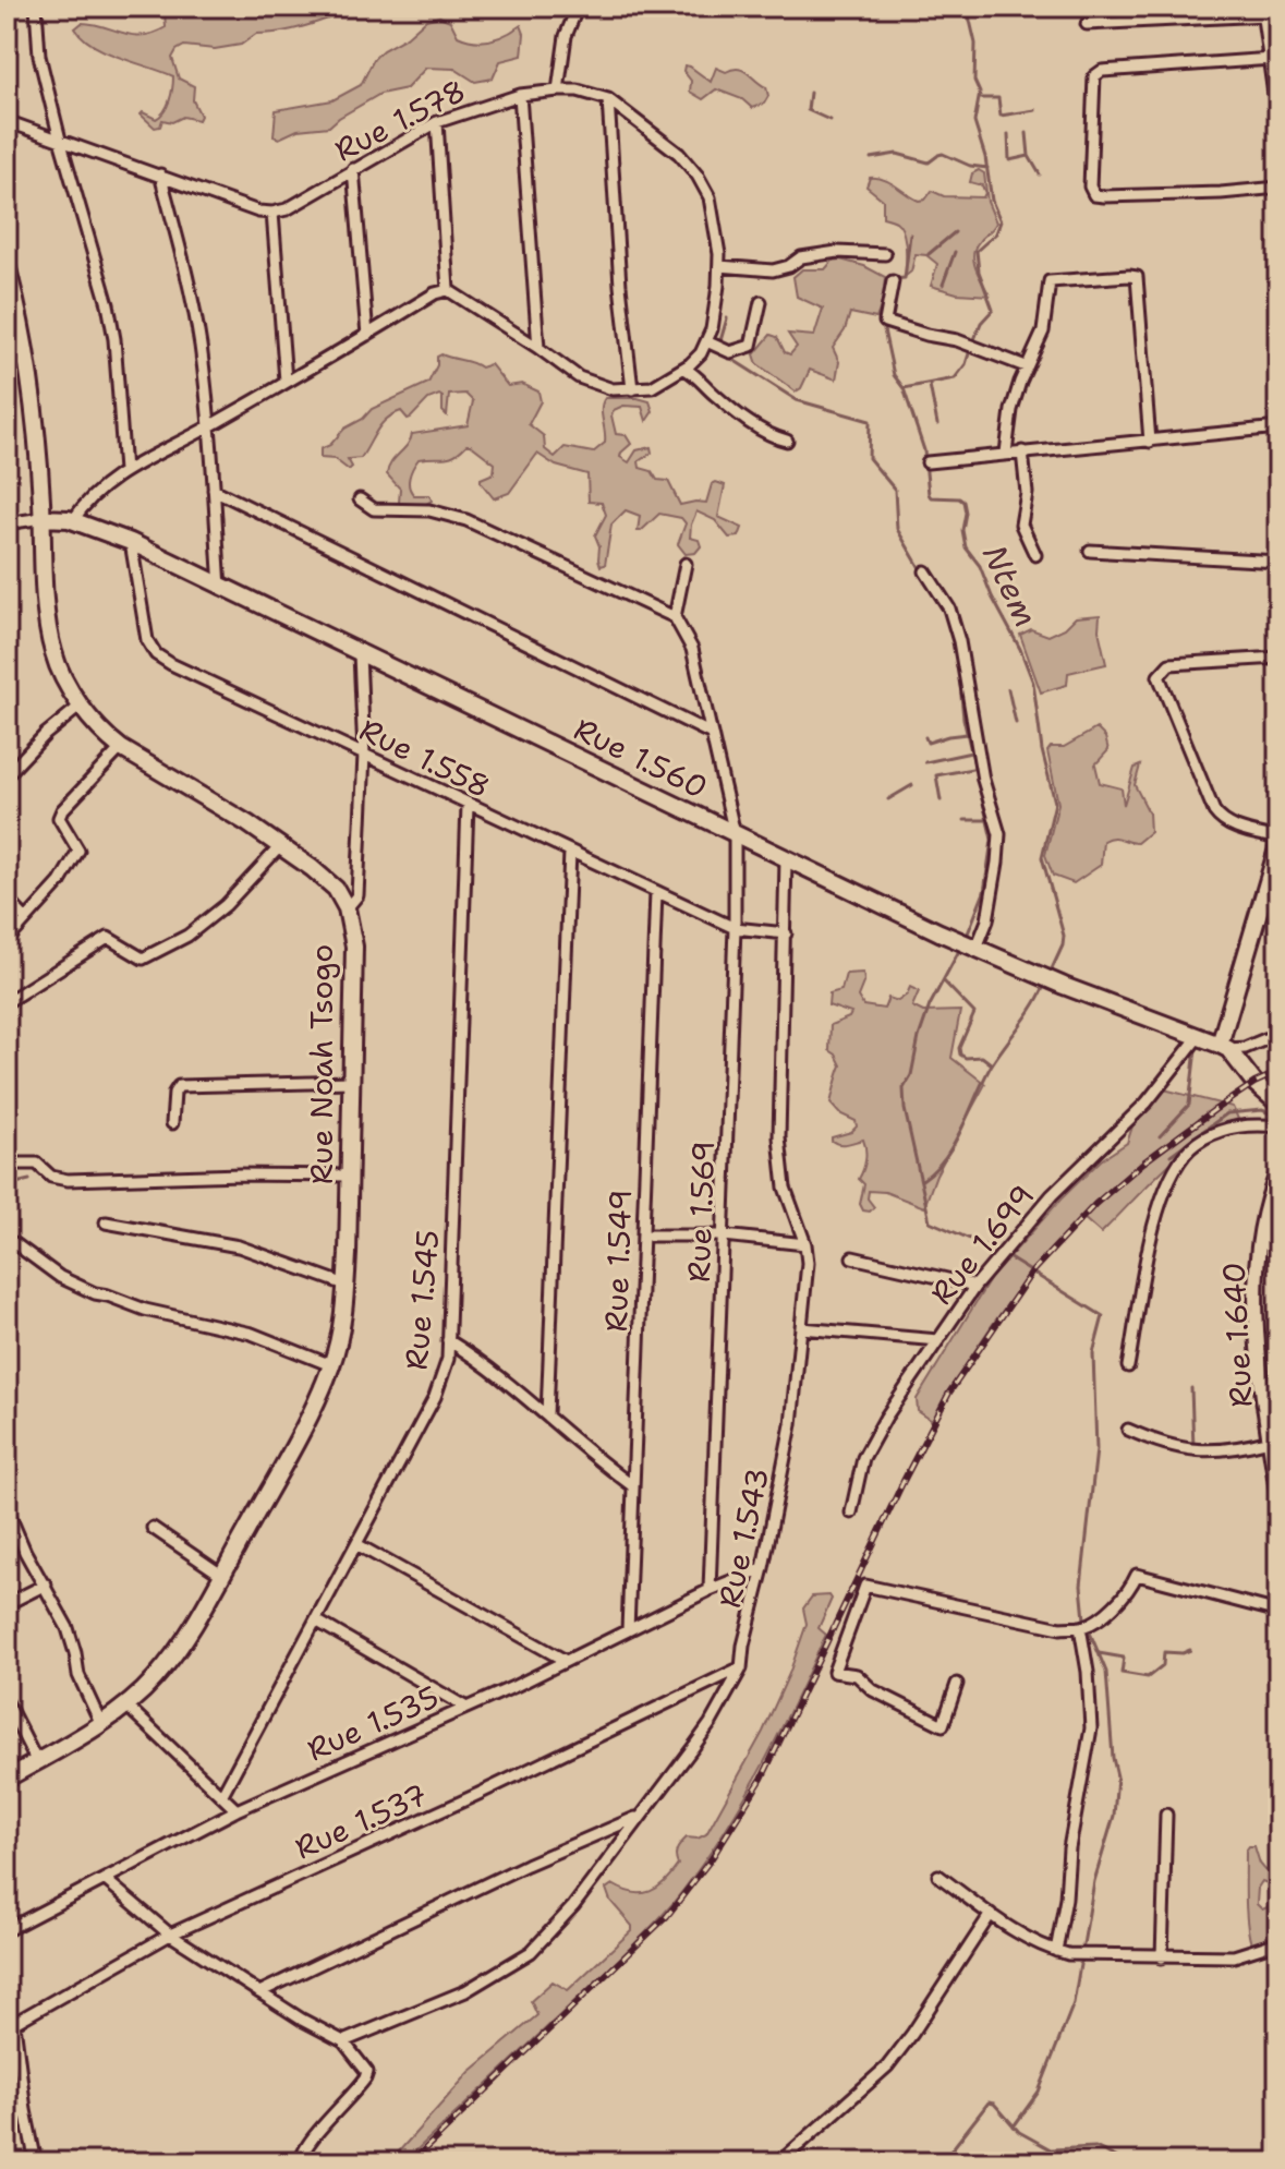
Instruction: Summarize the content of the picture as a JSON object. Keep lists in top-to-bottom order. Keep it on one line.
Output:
{"streets":{"main road":["Rue 1.560","Rue Noah Tsogo"],"street":["Rue 1.578","Rue 1.558","Rue 1.569","Rue 1.699","Rue 1.549","Rue 1.545","Rue 1.640","Rue 1.543","Rue 1.535","Rue 1.537"]},"crossings":[["Rue 1.558","Rue 1.560"],["Rue 1.558","Rue 1.569"],["Rue 1.558","Rue 1.549"],["Rue 1.558","Rue 1.545"],["Rue 1.558","Rue 1.543"],["Rue 1.560","Rue Noah Tsogo"],["Rue 1.560","Rue 1.569"],["Rue 1.560","Rue 1.699"],["Rue 1.560","Rue 1.543"],["Rue 1.569","Rue 1.535"],["Rue 1.549","Rue 1.535"],["Rue 1.543","Rue 1.535"],["Rue 1.543","Rue 1.537"]],"water":["Ntem"]}
